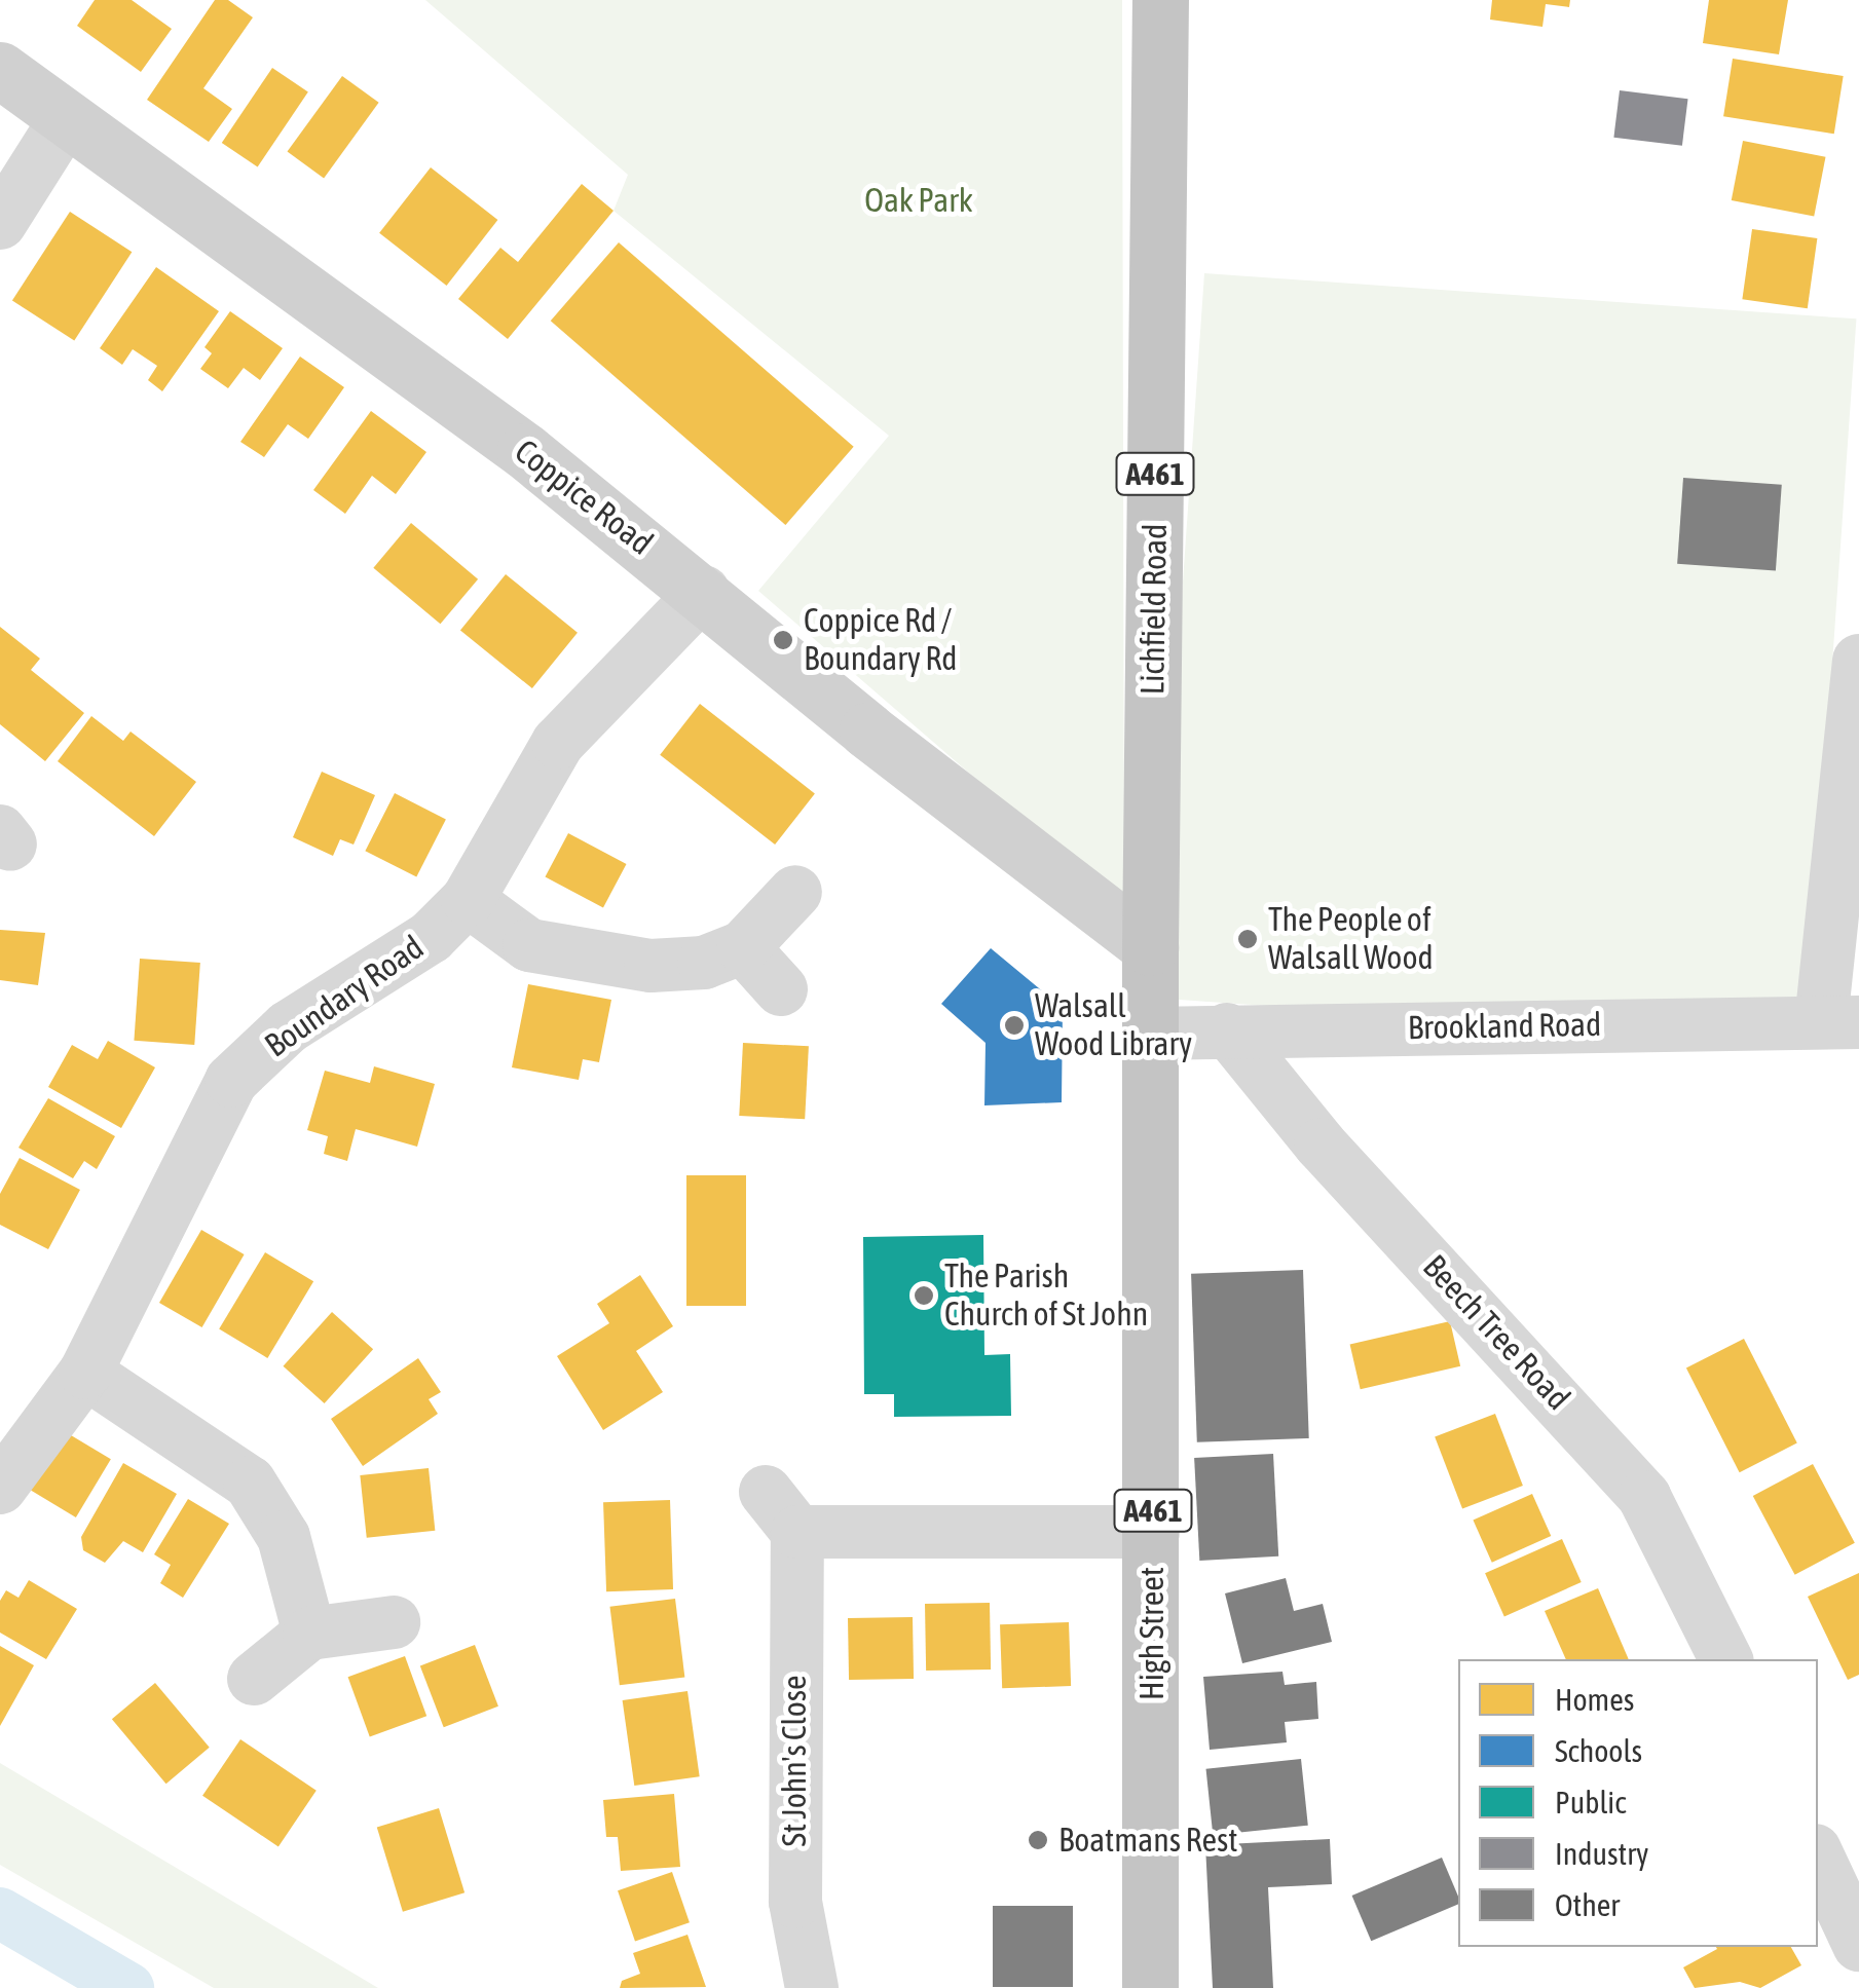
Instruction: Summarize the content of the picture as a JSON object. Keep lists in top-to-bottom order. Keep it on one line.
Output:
{"streets":{"highway":["A461","Lichfield Road","High Street"],"main road":["Coppice Road"],"street":["Boundary Road","Brookland Road","Beech Tree Road","St John's Close"]},"crossings":[["Coppice Road","Lichfield Road"],["Coppice Road","Boundary Road"],["Lichfield Road","Brookland Road"],["Lichfield Road","High Street"],["Brookland Road","Beech Tree Road"],["Brookland Road","High Street"],["High Street","St John's Close"]],"parks":["Oak Park"],"places":["Coppice Rd / Boundary Rd","The People of Walsall Wood","Walsall Wood Library","The Parish Church of St John","Boatmans Rest"],"legend":["Homes","Schools","Public","Industry","Other"]}
